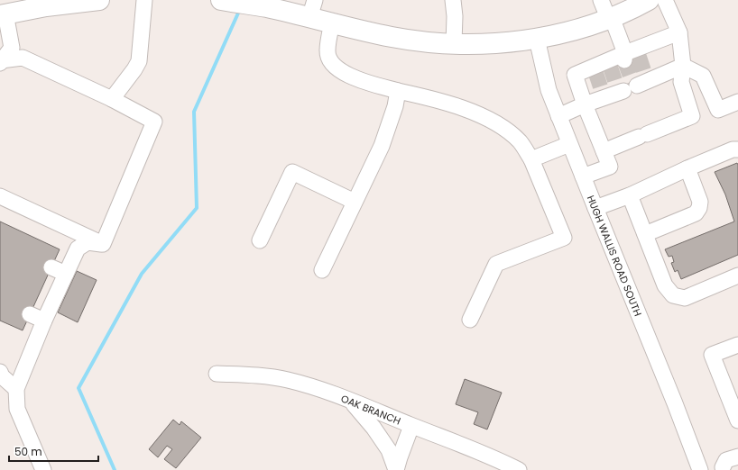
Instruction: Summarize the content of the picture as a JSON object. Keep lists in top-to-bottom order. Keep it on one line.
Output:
{"streets":{"street":["HUGH WALLIS ROAD SOUTH","OAK BRANCH"]},"scale_bar":"50 m"}
